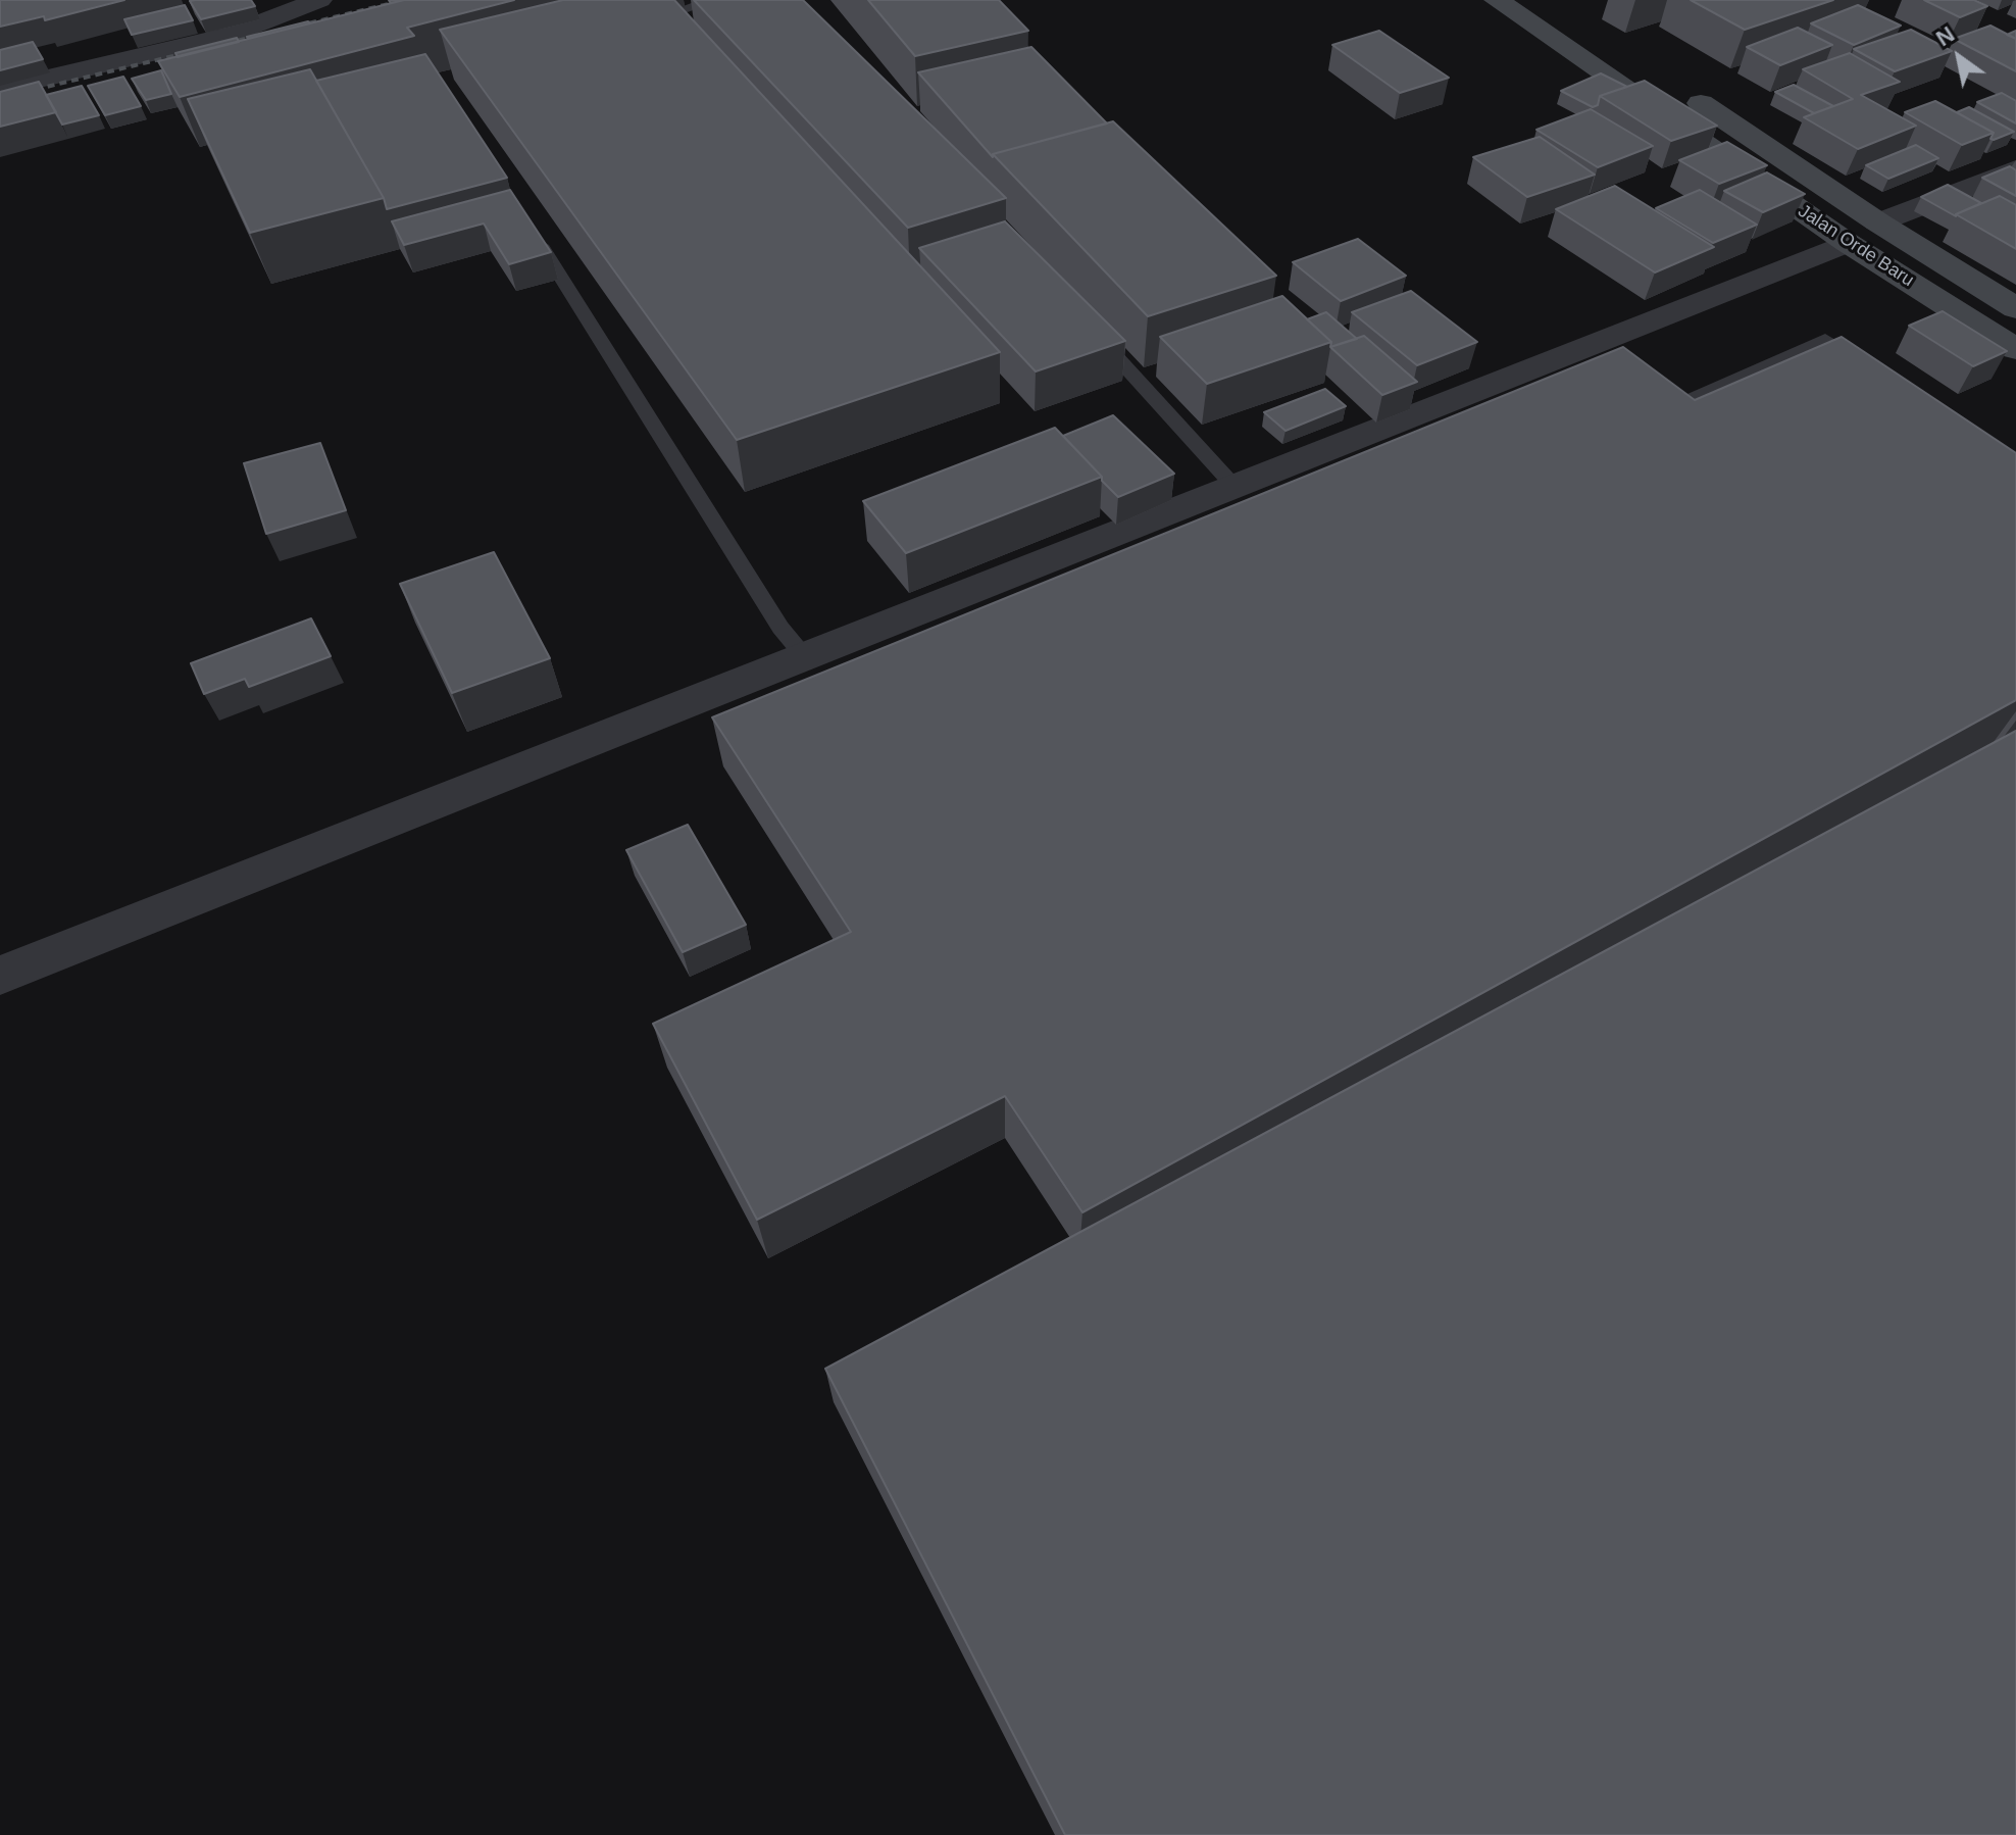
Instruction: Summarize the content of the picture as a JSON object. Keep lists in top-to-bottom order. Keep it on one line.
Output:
{"streets":{"main road":["Jalan Orde Baru"]},"north":"top left"}
